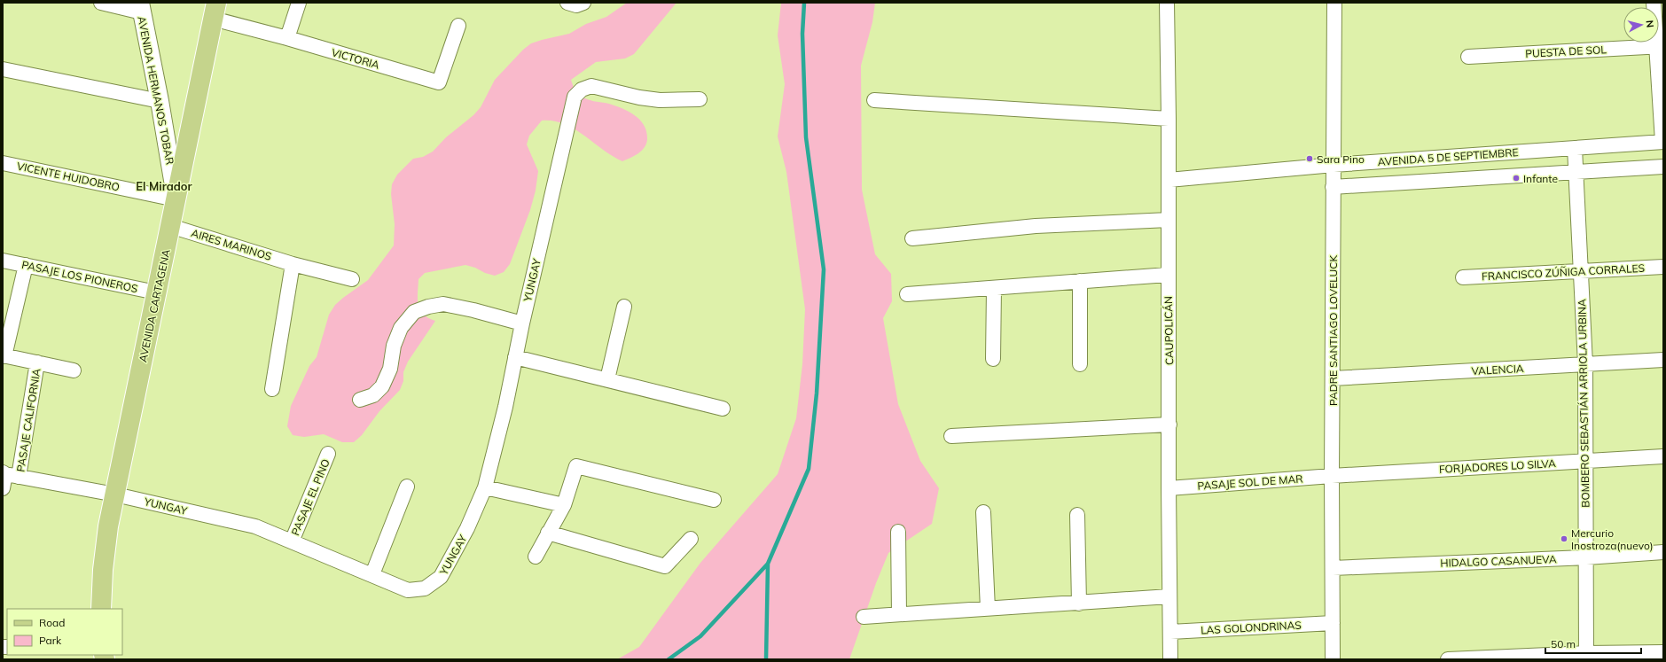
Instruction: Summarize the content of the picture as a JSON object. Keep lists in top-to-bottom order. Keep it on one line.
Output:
{"streets":{"main road":["AVENIDA CARTAGENA"],"street":["PUESTA DE SOL","VICTORIA","AVENIDA HERMANOS TOBAR","AVENIDA 5 DE SEPTIEMBRE","VICENTE HUIDOBRO","AIRES MARINOS","FRANCISCO ZÚÑIGA CORRALES","PASAJE LOS PIONEROS","YUNGAY","CAUPOLICÁN","PADRE SANTIAGO LOVELUCK","VALENCIA","BOMBERO SEBASTIÁN ARRIOLA URBINA","PASAJE CALIFORNIA","FORJADORES LO SILVA","PASAJE SOL DE MAR","PASAJE EL PINO","HIDALGO CASANUEVA","LAS GOLONDRINAS"]},"crossings":[["VICTORIA","AVENIDA CARTAGENA"],["AVENIDA HERMANOS TOBAR","VICENTE HUIDOBRO"],["AVENIDA HERMANOS TOBAR","AVENIDA CARTAGENA"],["AVENIDA 5 DE SEPTIEMBRE","CAUPOLICÁN"],["AVENIDA 5 DE SEPTIEMBRE","PADRE SANTIAGO LOVELUCK"],["AVENIDA 5 DE SEPTIEMBRE","BOMBERO SEBASTIÁN ARRIOLA URBINA"],["VICENTE HUIDOBRO","AVENIDA CARTAGENA"],["AIRES MARINOS","AVENIDA CARTAGENA"],["FRANCISCO ZÚÑIGA CORRALES","BOMBERO SEBASTIÁN ARRIOLA URBINA"],["PASAJE LOS PIONEROS","AVENIDA CARTAGENA"],["YUNGAY","AVENIDA CARTAGENA"],["YUNGAY","PASAJE CALIFORNIA"],["YUNGAY","PASAJE EL PINO"],["CAUPOLICÁN","PASAJE SOL DE MAR"],["CAUPOLICÁN","LAS GOLONDRINAS"],["PADRE SANTIAGO LOVELUCK","VALENCIA"],["PADRE SANTIAGO LOVELUCK","FORJADORES LO SILVA"],["PADRE SANTIAGO LOVELUCK","PASAJE SOL DE MAR"],["PADRE SANTIAGO LOVELUCK","HIDALGO CASANUEVA"],["PADRE SANTIAGO LOVELUCK","LAS GOLONDRINAS"],["VALENCIA","BOMBERO SEBASTIÁN ARRIOLA URBINA"],["BOMBERO SEBASTIÁN ARRIOLA URBINA","FORJADORES LO SILVA"],["BOMBERO SEBASTIÁN ARRIOLA URBINA","HIDALGO CASANUEVA"],["FORJADORES LO SILVA","PASAJE SOL DE MAR"]],"districts":["El Mirador"],"places":["Sara Pino","Infante","Mercurio Inostroza(nuevo)"],"legend":["Road","Park"],"scale_bar":"50 m","north":"right"}
